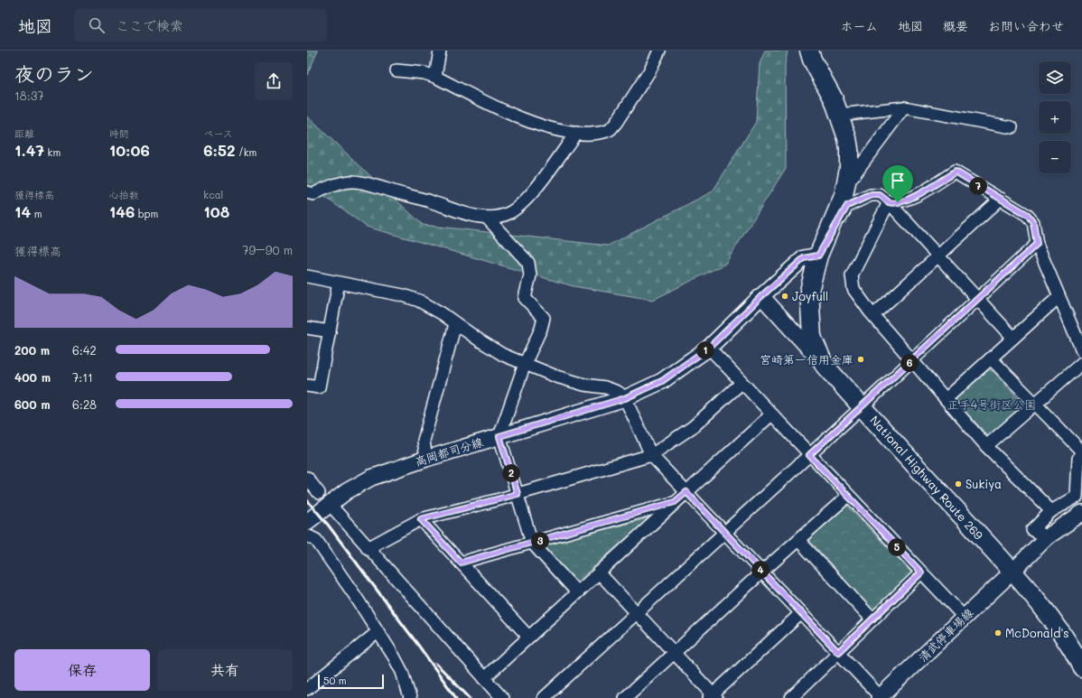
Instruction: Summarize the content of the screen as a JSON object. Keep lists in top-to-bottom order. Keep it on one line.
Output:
{"streets":{"highway":["National Highway Route 269"],"main road":["高岡都司分線","清武停車場線"]},"crossings":[["高岡都司分線","National Highway Route 269"],["National Highway Route 269","清武停車場線"]],"parks":["正手4号街区公園"],"places":["Joyfull","宮崎第一信用金庫","Sukiya","McDonald's"],"scale_bar":"50 m","page":{"header":"地図","search":"ここで検索","nav":["ホーム","地図","概要","お問い合わせ"],"heading":["夜のラン","18:37"],"map_buttons":["+","−"],"stats":[["距離","1.47 km"],["時間","10:06"],["ペース","6:52 /km"],["獲得標高","14 m"],["心拍数","146 bpm"],["kcal","108"]],"pins":["7","1","6","2","3","5","4"],"chart":["獲得標高","79–90 m"],"list":[{"name":"200 m","note":"6:42"},{"name":"400 m","note":"7:11"},{"name":"600 m","note":"6:28"}],"buttons":["保存","共有"],"scale":"50 m"}}
